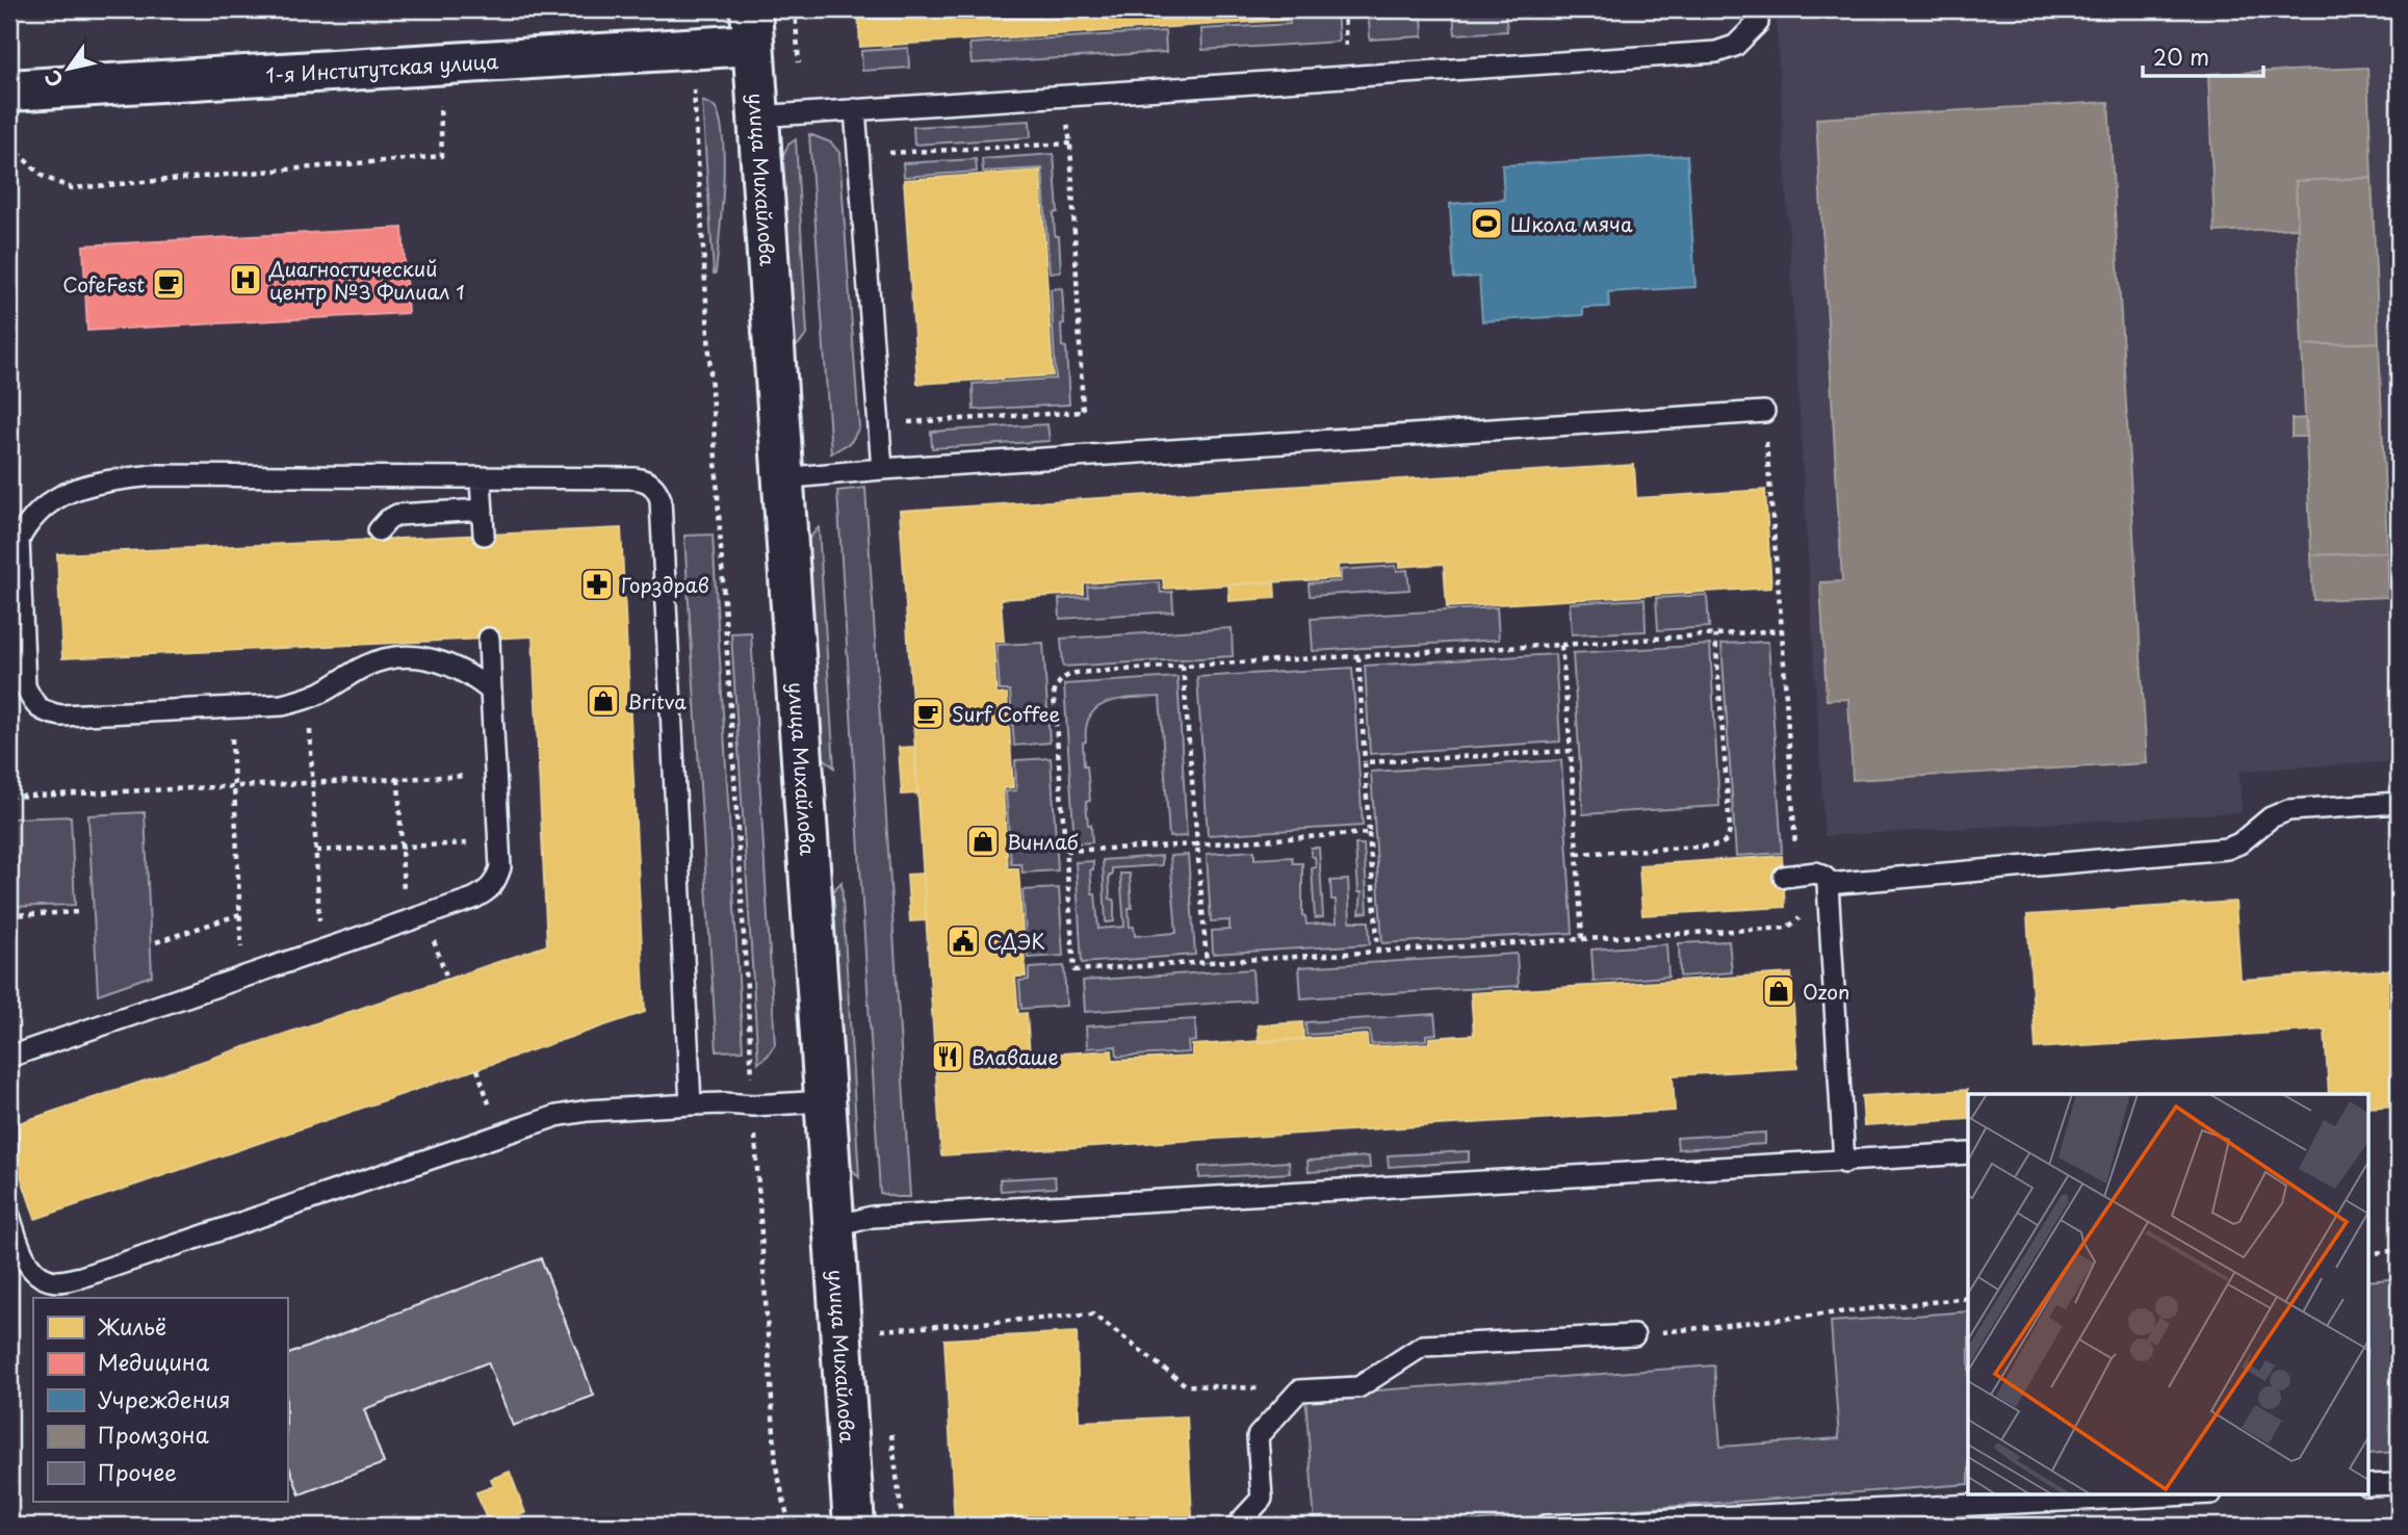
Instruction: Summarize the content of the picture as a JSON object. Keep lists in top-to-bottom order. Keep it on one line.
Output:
{"streets":{"street":["1-я Институтская улица","улица Михайлова"]},"crossings":[["1-я Институтская улица","улица Михайлова"]],"places":{"sports":["Школа мяча"],"hospital":["Диагностический центр №3 Филиал 1"],"cafe":["CofeFest","Surf Coffee"],"pharmacy":["Горздрав"],"shop":["Britva","Винлаб","Ozon"],"public building":["СДЭК"],"restaurant":["Влаваше"]},"legend":["Жильё","Медицина","Учреждения","Промзона","Прочее"],"scale_bar":"20 m","north":"bottom left"}
